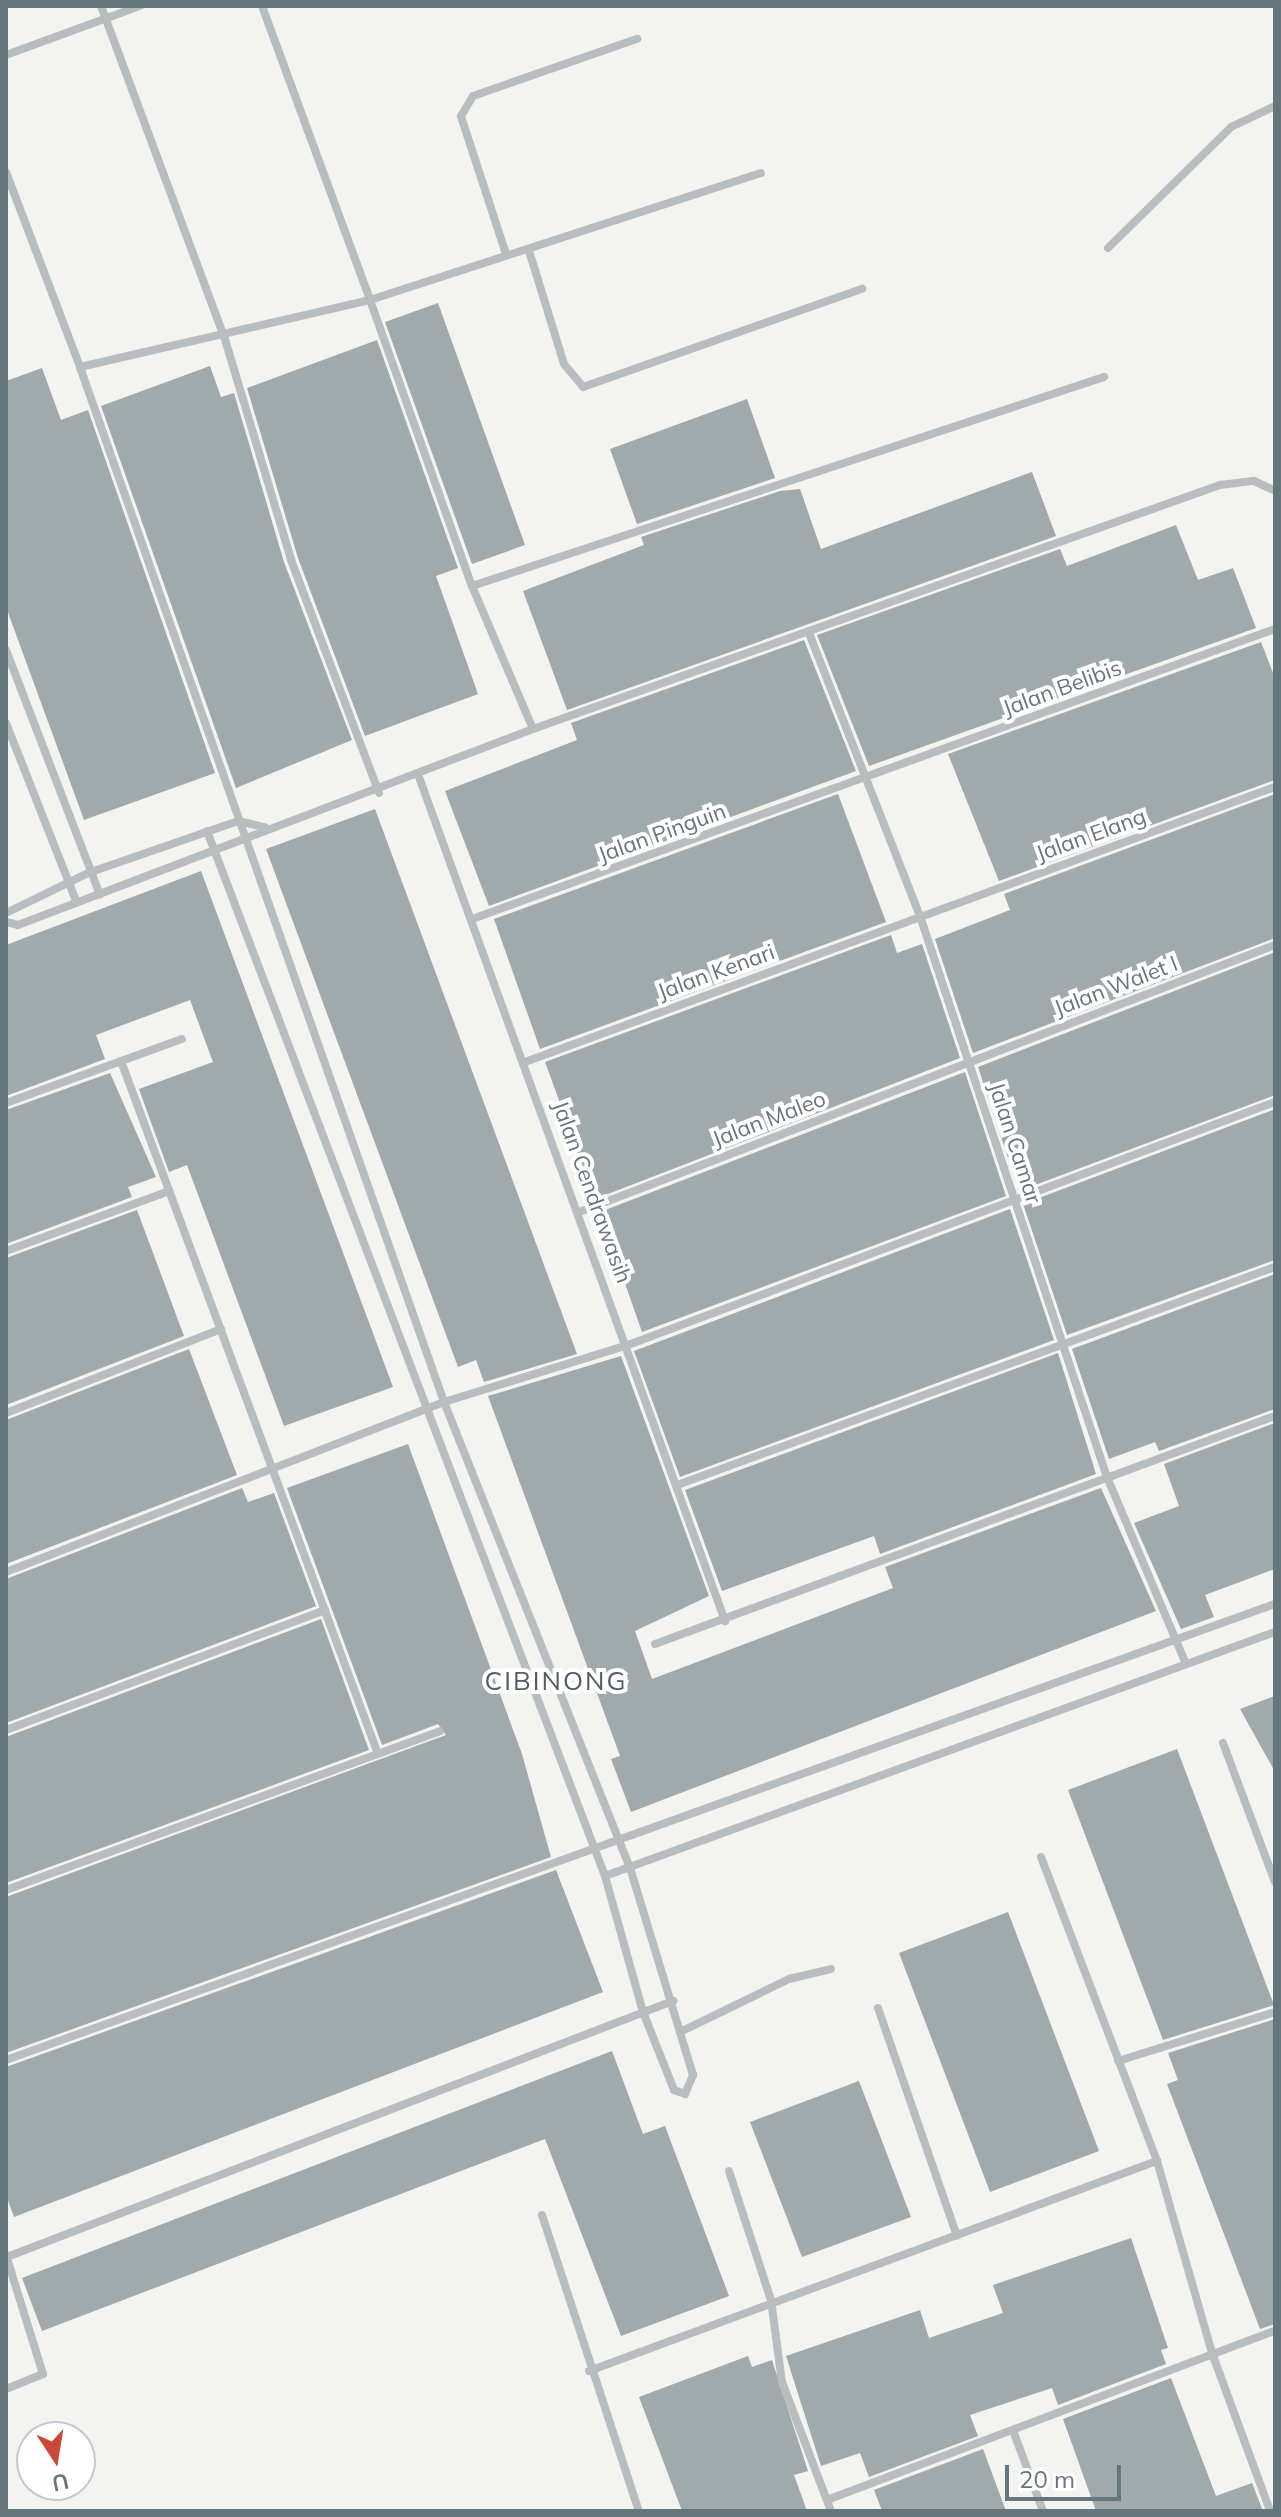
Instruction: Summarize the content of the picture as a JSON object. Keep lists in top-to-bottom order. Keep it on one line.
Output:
{"streets":{"street":["Jalan Belibis","Jalan Pinguin","Jalan Elang","Jalan Kenari","Jalan Walet I","Jalan Maleo","Jalan Camar","Jalan Cendrawasih"]},"crossings":[["Jalan Belibis","Jalan Pinguin"],["Jalan Belibis","Jalan Camar"],["Jalan Pinguin","Jalan Camar"],["Jalan Pinguin","Jalan Cendrawasih"],["Jalan Elang","Jalan Kenari"],["Jalan Elang","Jalan Camar"],["Jalan Kenari","Jalan Camar"],["Jalan Kenari","Jalan Cendrawasih"],["Jalan Walet I","Jalan Maleo"],["Jalan Walet I","Jalan Camar"],["Jalan Maleo","Jalan Camar"],["Jalan Maleo","Jalan Cendrawasih"]],"districts":["CIBINONG"],"scale_bar":"20 m","north":"bottom"}
